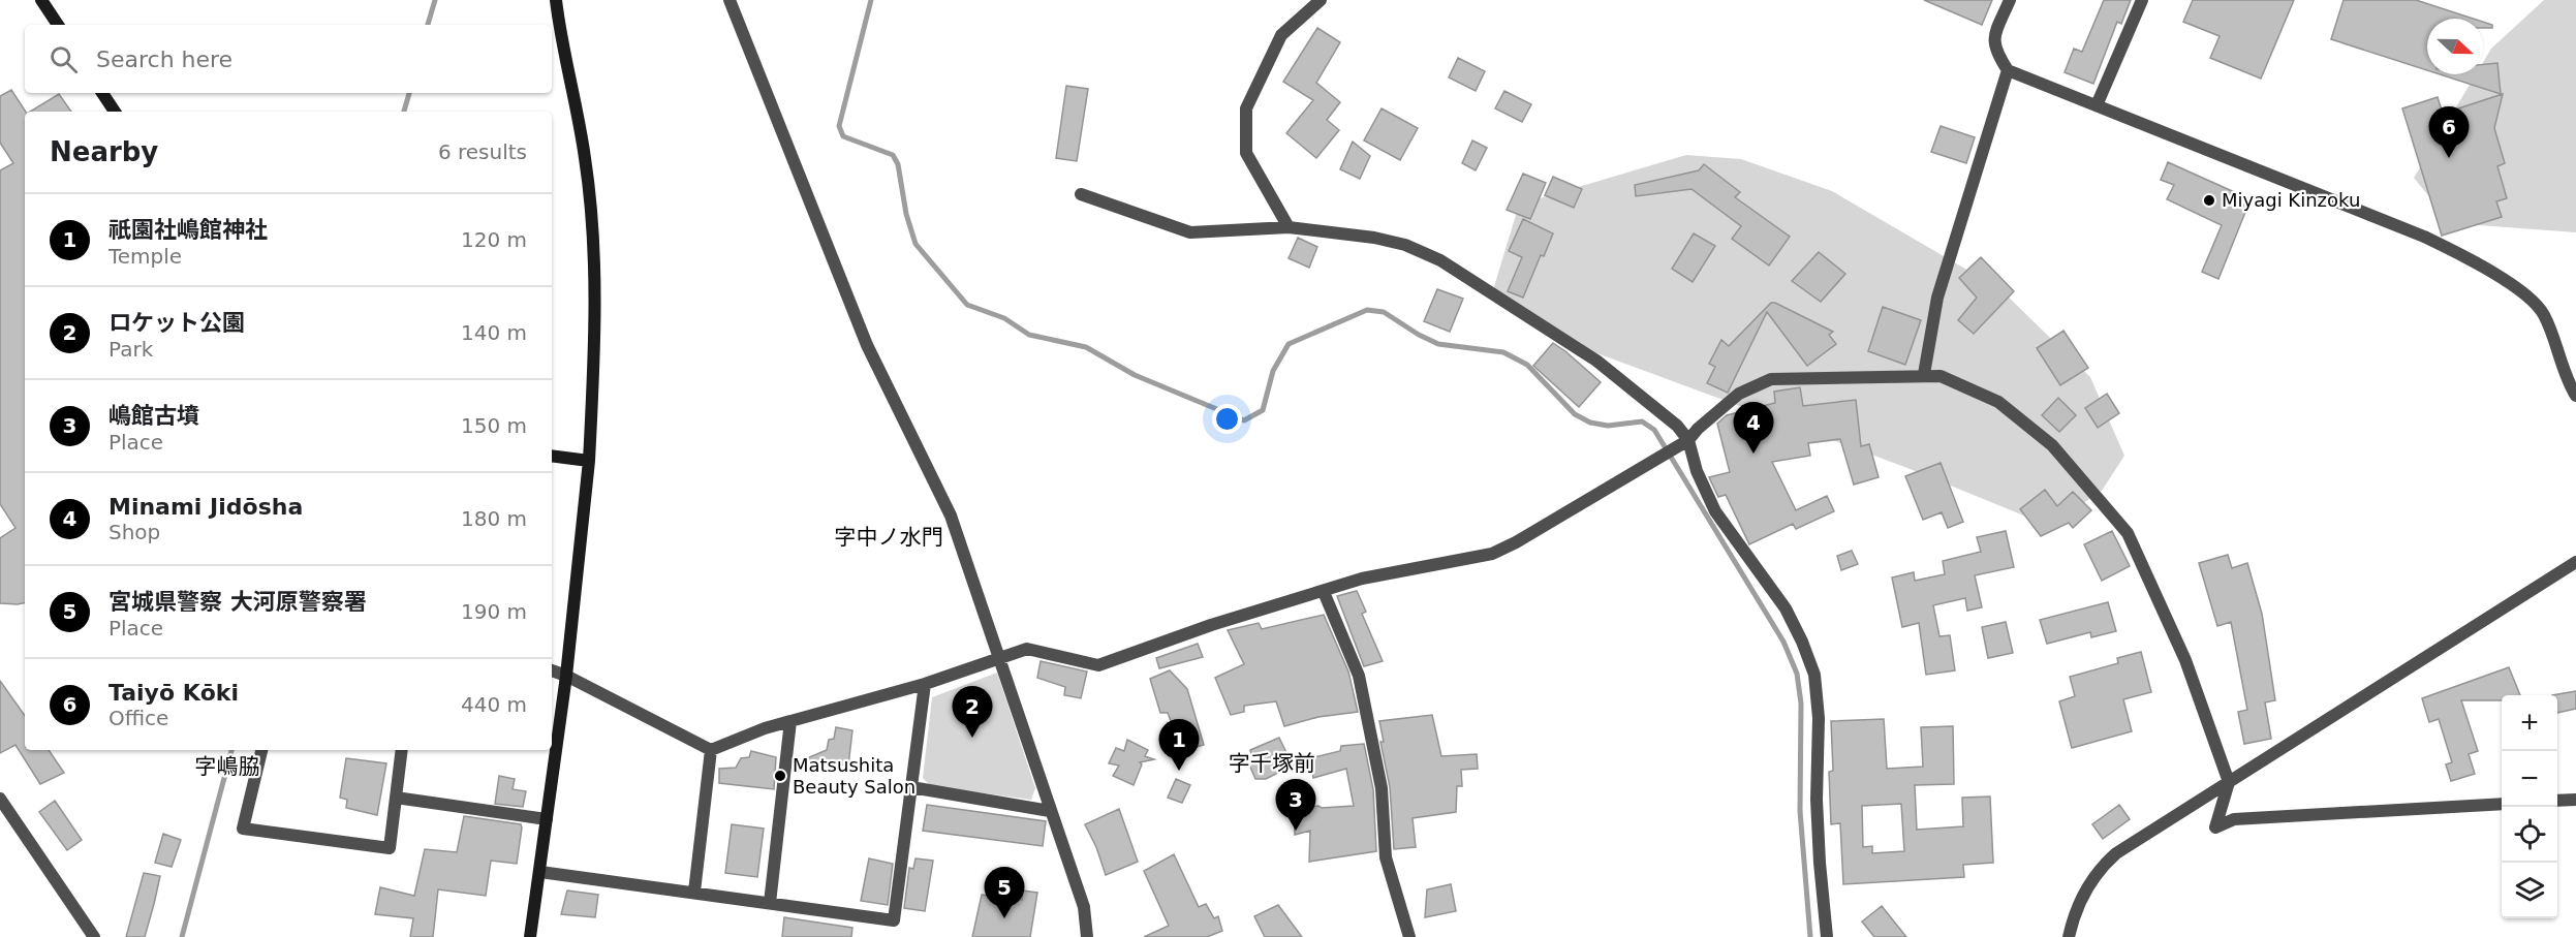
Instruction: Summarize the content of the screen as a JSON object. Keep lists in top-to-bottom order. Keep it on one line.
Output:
{"districts":["字中ノ水門","字千塚前","字嶋脇"],"places":["Miyagi Kinzoku","Matsushita Beauty Salon"],"north":"right","page":{"search":"Search here","pins":["6","4","2","1","3","5"],"heading":["Nearby","6 results"],"list":[{"mark":"1","name":"祇園社嶋館神社","note":"Temple","value":"120 m"},{"mark":"2","name":"ロケット公園","note":"Park","value":"140 m"},{"mark":"3","name":"嶋館古墳","note":"Place","value":"150 m"},{"mark":"4","name":"Minami Jidōsha","note":"Shop","value":"180 m"},{"mark":"5","name":"宮城県警察 大河原警察署","note":"Place","value":"190 m"},{"mark":"6","name":"Taiyō Kōki","note":"Office","value":"440 m"}],"map_buttons":["+","−"]}}
